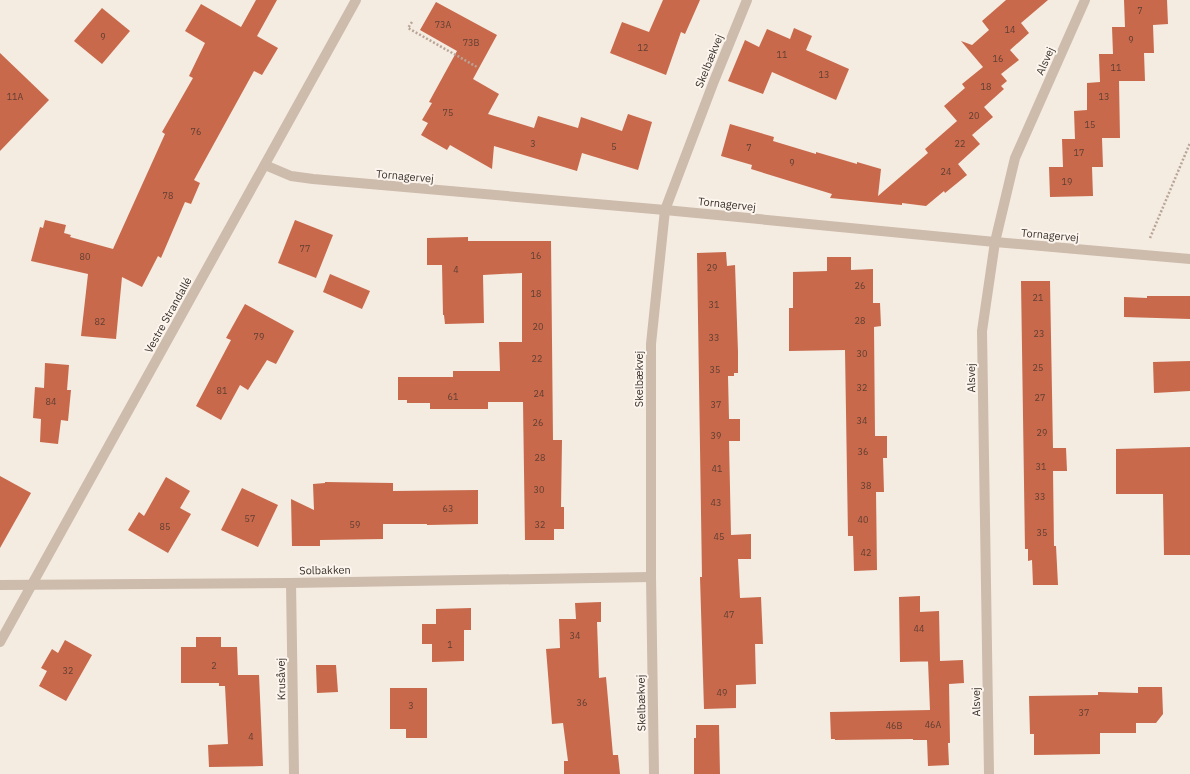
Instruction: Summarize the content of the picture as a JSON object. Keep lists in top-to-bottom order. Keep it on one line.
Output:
{"streets":{"street":["Skelbækvej","Alsvej","Tornagervej","Vestre Strandallé","Solbakken","Krusåvej"]},"crossings":[["Skelbækvej","Tornagervej"],["Skelbækvej","Solbakken"],["Alsvej","Tornagervej"],["Tornagervej","Vestre Strandallé"],["Vestre Strandallé","Solbakken"],["Solbakken","Krusåvej"]],"house_numbers":["7","73A","14","9","9","73B","12","11","16","11","13","18","11A","13","75","20","15","76","3","22","5","7","17","9","24","19","78","77","16","80","29","4","26","18","21","31","28","82","20","23","79","33","30","22","25","35","32","81","24","61","27","84","37","34","26","29","39","36","28","31","41","38","30","33","43","63","57","40","59","32","85","35","45","42","47","44","34","1","2","32","49","36","3","37","46A","46B","4"]}
